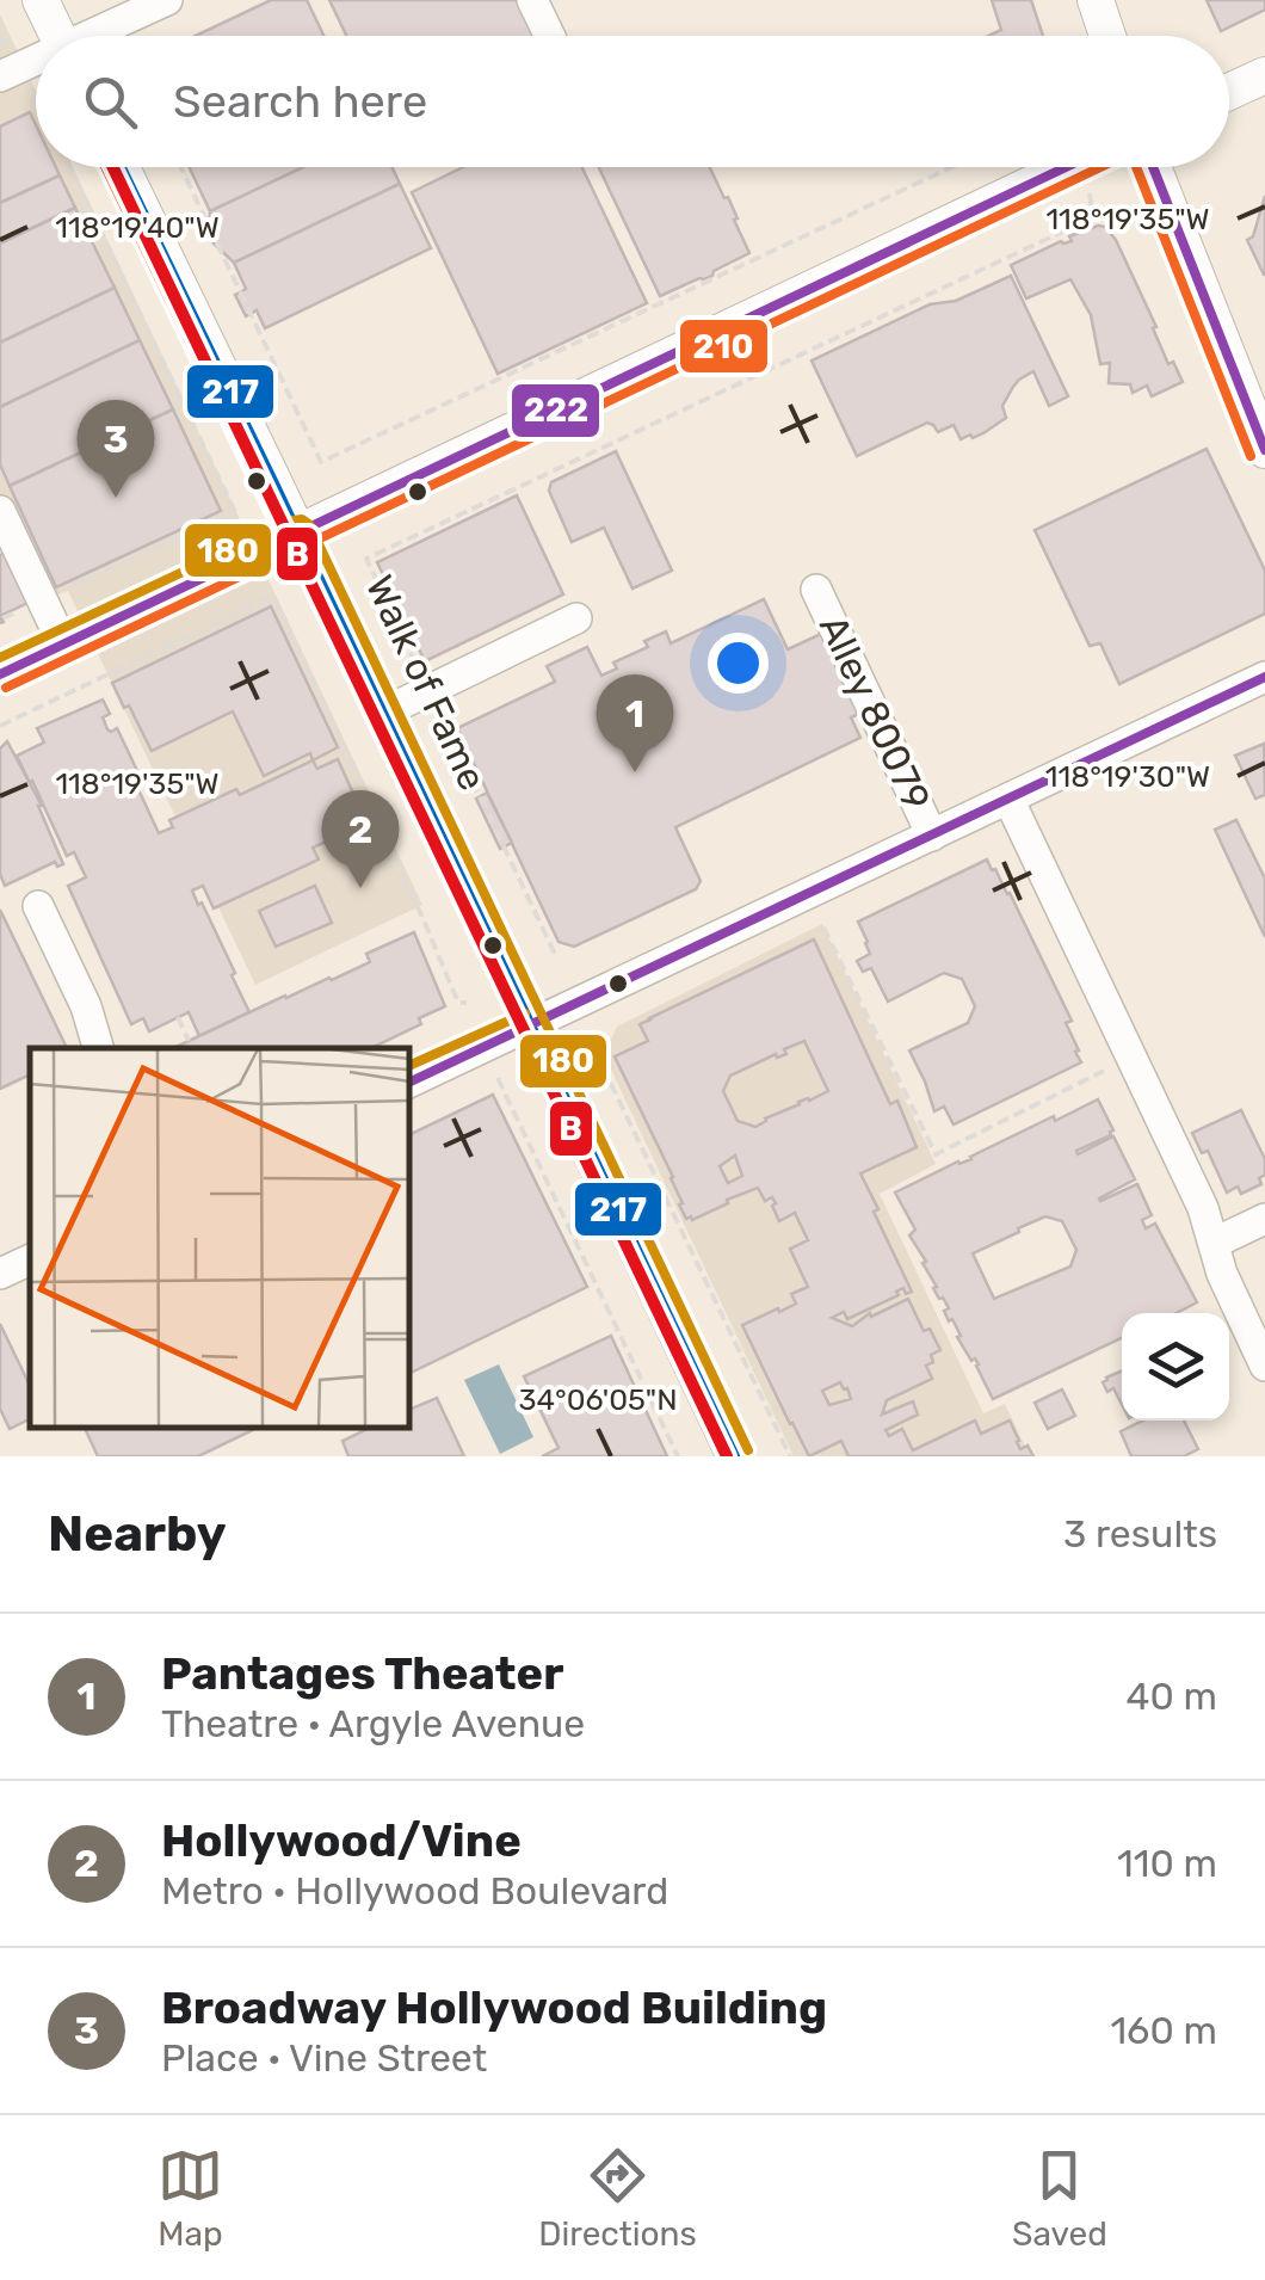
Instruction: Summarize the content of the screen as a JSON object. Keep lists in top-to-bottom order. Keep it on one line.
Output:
{"streets":{"street":["Alley 80079"],"path":["Walk of Fame"]},"lines":["transit line B","transit line 217","transit line 222","transit line 210","transit line 180"],"page":{"search":"Search here","pins":["3","1","2"],"heading":["Nearby","3 results"],"list":[{"mark":"1","name":"Pantages Theater","note":"Theatre · Argyle Avenue","value":"40 m"},{"mark":"2","name":"Hollywood/Vine","note":"Metro · Hollywood Boulevard","value":"110 m"},{"mark":"3","name":"Broadway Hollywood Building","note":"Place · Vine Street","value":"160 m"}],"nav":["Map","Directions","Saved"]},"coordinates":["118°19'35\"W","118°19'40\"W","118°19'30\"W","34°06'05\"N"]}
